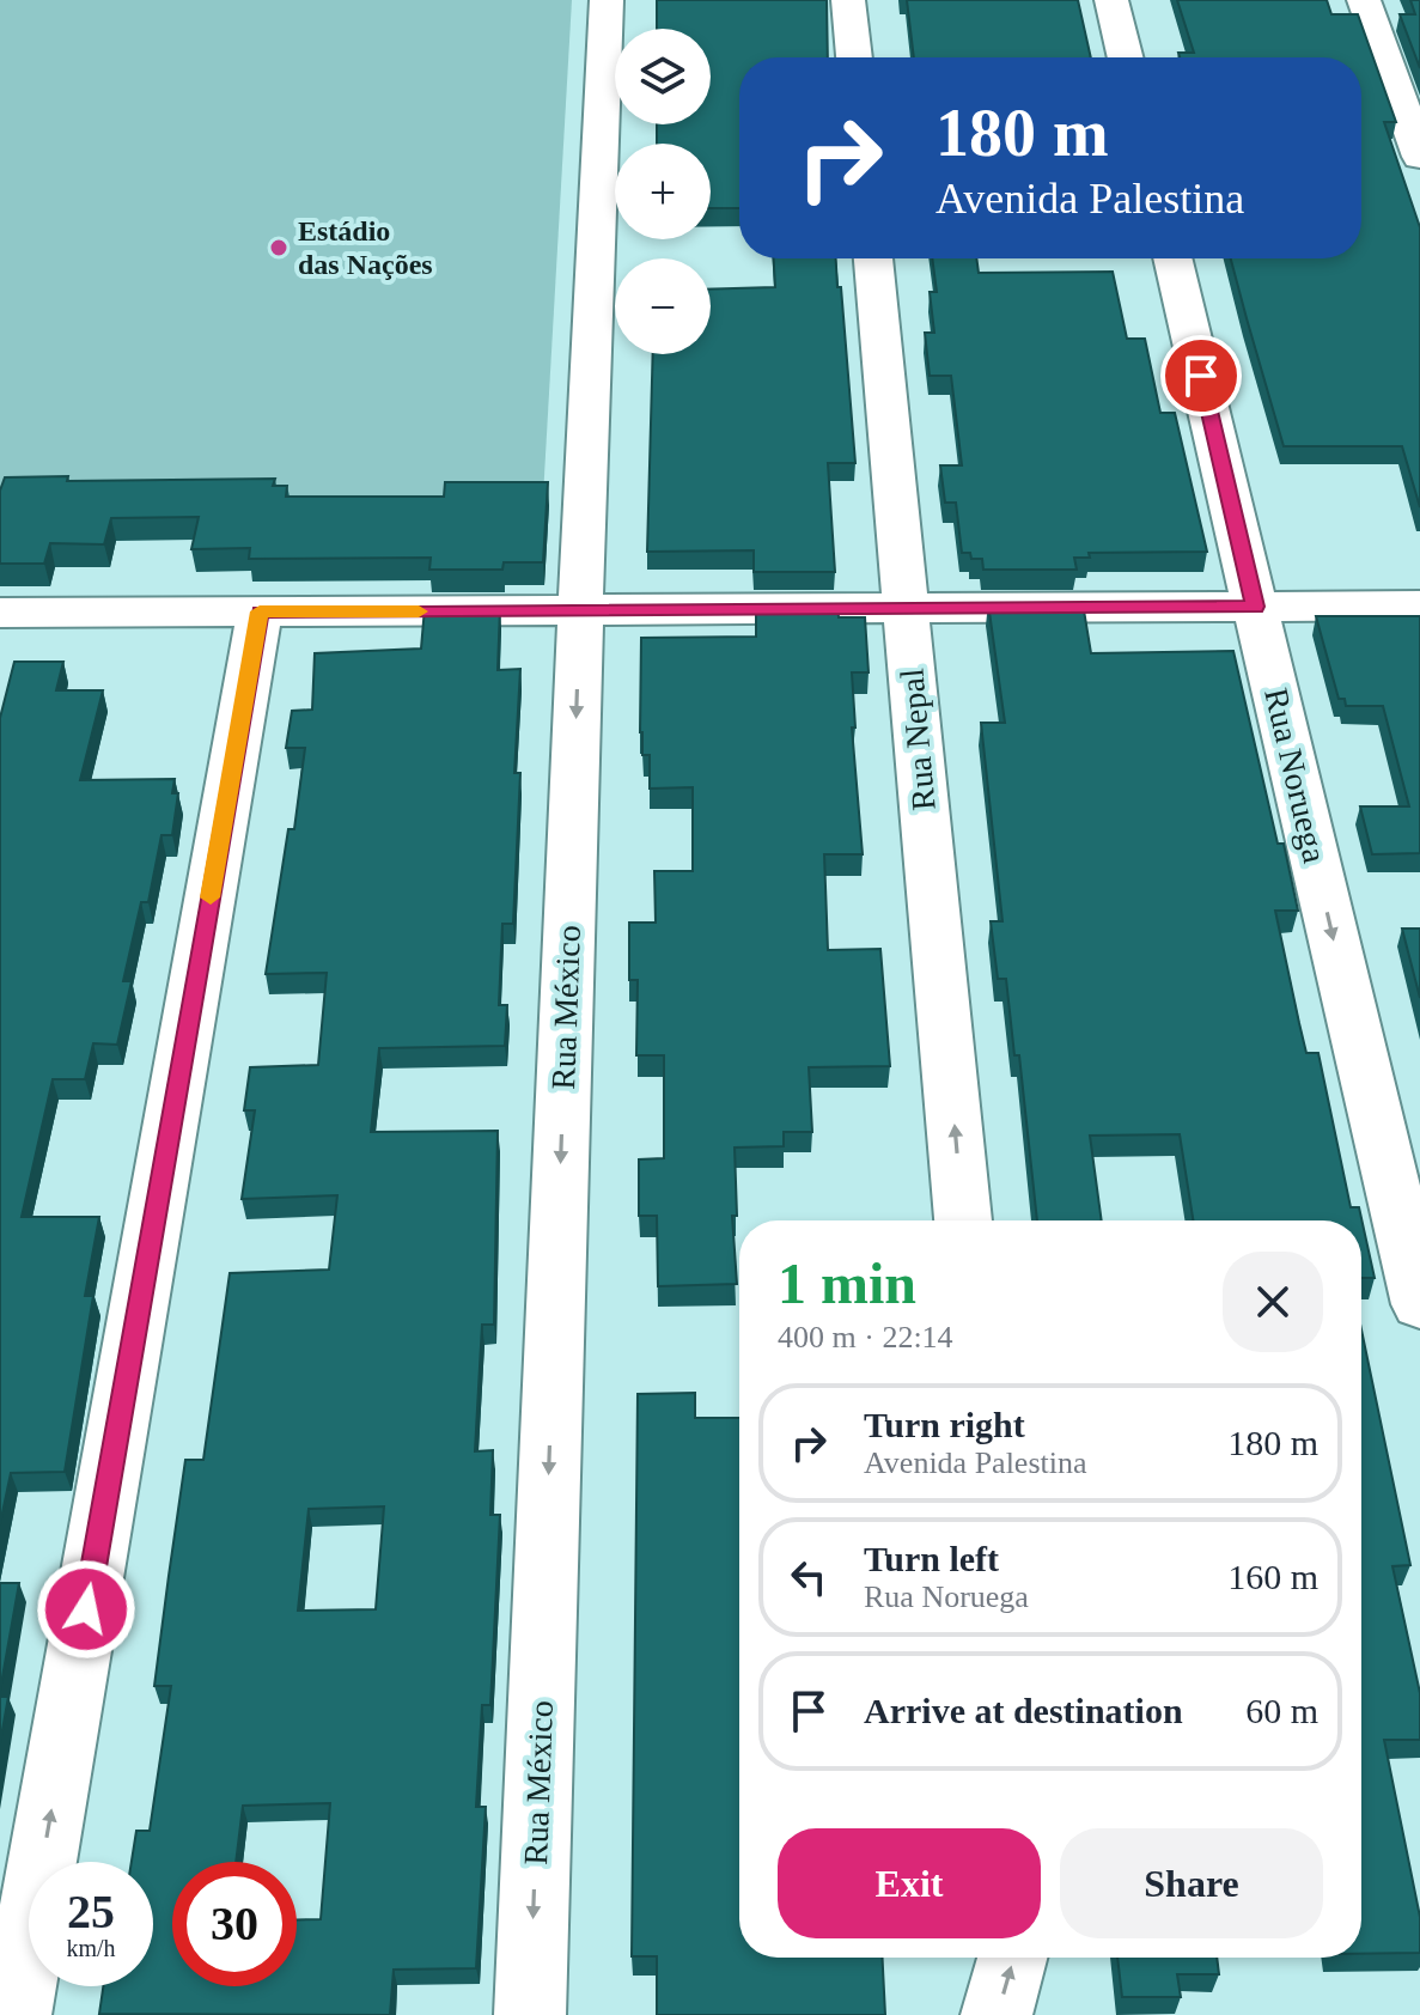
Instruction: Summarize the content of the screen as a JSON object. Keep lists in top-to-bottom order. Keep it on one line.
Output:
{"streets":{"street":["Rua Nepal","Rua Noruega","Rua México"]},"one_way":["Rua Nepal","Rua Noruega"],"places":["Estádio das Nações"],"page":{"map_buttons":["+","−"],"turn":["180 m","Avenida Palestina"],"heading":["1 min","400 m · 22:14"],"list":[{"name":"Turn right","note":"Avenida Palestina","value":"180 m"},{"name":"Turn left","note":"Rua Noruega","value":"160 m"},{"name":"Arrive at destination","value":"60 m"}],"buttons":["Exit","Share"],"speed":"25 km/h","limit":"30"}}
